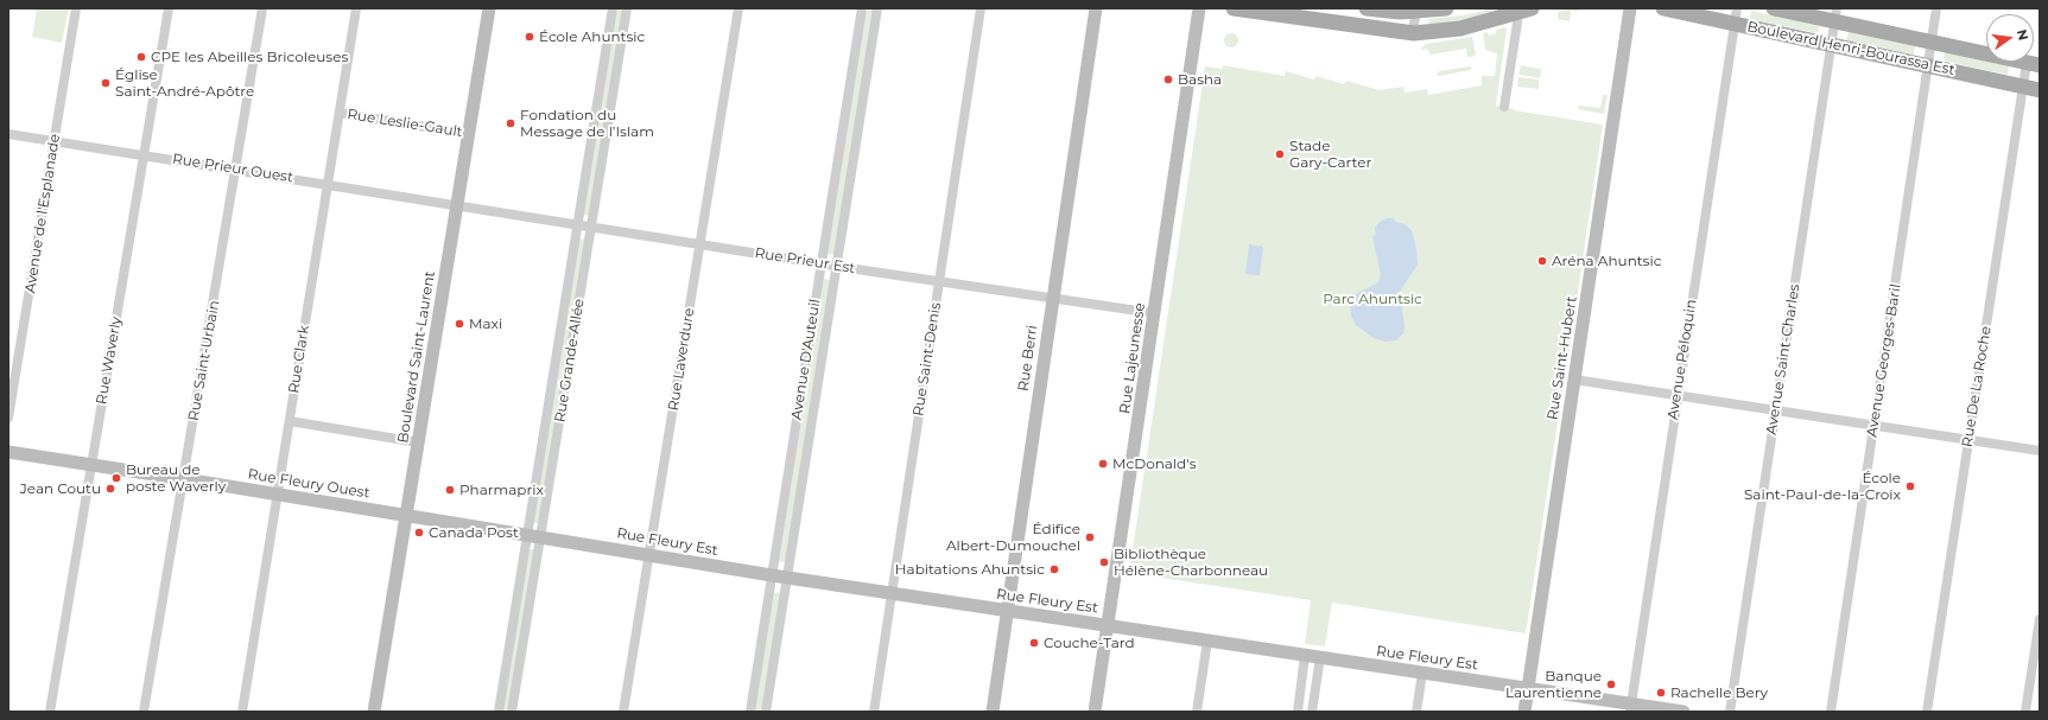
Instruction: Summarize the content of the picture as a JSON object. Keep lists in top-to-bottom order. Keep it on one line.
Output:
{"streets":{"main road":["Boulevard Henri-Bourassa Est","Boulevard Saint-Laurent","Rue Berri","Rue Lajeunesse","Rue Saint-Hubert","Rue Fleury Ouest","Rue Fleury Est"],"street":["Rue Leslie-Gault","Rue Prieur Ouest","Avenue de l'Esplanade","Rue Prieur Est","Rue Clark","Rue Laverdure","Avenue D'Auteuil","Rue Saint-Denis","Avenue Péloquin","Avenue Saint-Charles","Rue Waverly","Rue Saint-Urbain","Rue Grande-Allée","Avenue Georges-Baril","Rue De La Roche"]},"crossings":[["Boulevard Henri-Bourassa Est","Avenue Péloquin"],["Boulevard Henri-Bourassa Est","Avenue Saint-Charles"],["Boulevard Henri-Bourassa Est","Avenue Georges-Baril"],["Boulevard Henri-Bourassa Est","Rue De La Roche"],["Rue Leslie-Gault","Boulevard Saint-Laurent"],["Rue Leslie-Gault","Rue Clark"],["Rue Prieur Ouest","Avenue de l'Esplanade"],["Rue Prieur Ouest","Rue Prieur Est"],["Rue Prieur Ouest","Boulevard Saint-Laurent"],["Rue Prieur Ouest","Rue Clark"],["Rue Prieur Ouest","Rue Waverly"],["Rue Prieur Ouest","Rue Saint-Urbain"],["Rue Prieur Est","Boulevard Saint-Laurent"],["Rue Prieur Est","Rue Berri"],["Rue Prieur Est","Rue Lajeunesse"],["Rue Prieur Est","Rue Laverdure"],["Rue Prieur Est","Avenue D'Auteuil"],["Rue Prieur Est","Rue Saint-Denis"],["Rue Prieur Est","Rue Grande-Allée"],["Boulevard Saint-Laurent","Rue Fleury Ouest"],["Boulevard Saint-Laurent","Rue Fleury Est"],["Rue Berri","Rue Fleury Est"],["Rue Lajeunesse","Rue Fleury Est"],["Rue Saint-Hubert","Rue Fleury Est"],["Rue Clark","Rue Fleury Ouest"],["Rue Laverdure","Rue Fleury Est"],["Avenue D'Auteuil","Rue Fleury Est"],["Rue Saint-Denis","Rue Fleury Est"],["Avenue Péloquin","Rue Fleury Est"],["Rue Waverly","Rue Fleury Ouest"],["Rue Saint-Urbain","Rue Fleury Ouest"],["Rue Grande-Allée","Rue Fleury Est"],["Rue Fleury Ouest","Rue Fleury Est"]],"parks":["Parc Ahuntsic"],"places":["École Ahuntsic","CPE les Abeilles Bricoleuses","Basha","Église Saint-André-Apôtre","Fondation du Message de l’Islam","Stade Gary-Carter","Aréna Ahuntsic","Maxi","McDonald's","Bureau de poste Waverly","École Saint-Paul-de-la-Croix","Jean Coutu","Pharmaprix","Canada Post","Édifice Albert-Dumouchel","Bibliothèque Hélène-Charbonneau","Habitations Ahuntsic","Couche-Tard","Banque Laurentienne","Rachelle Bery"],"north":"right"}
